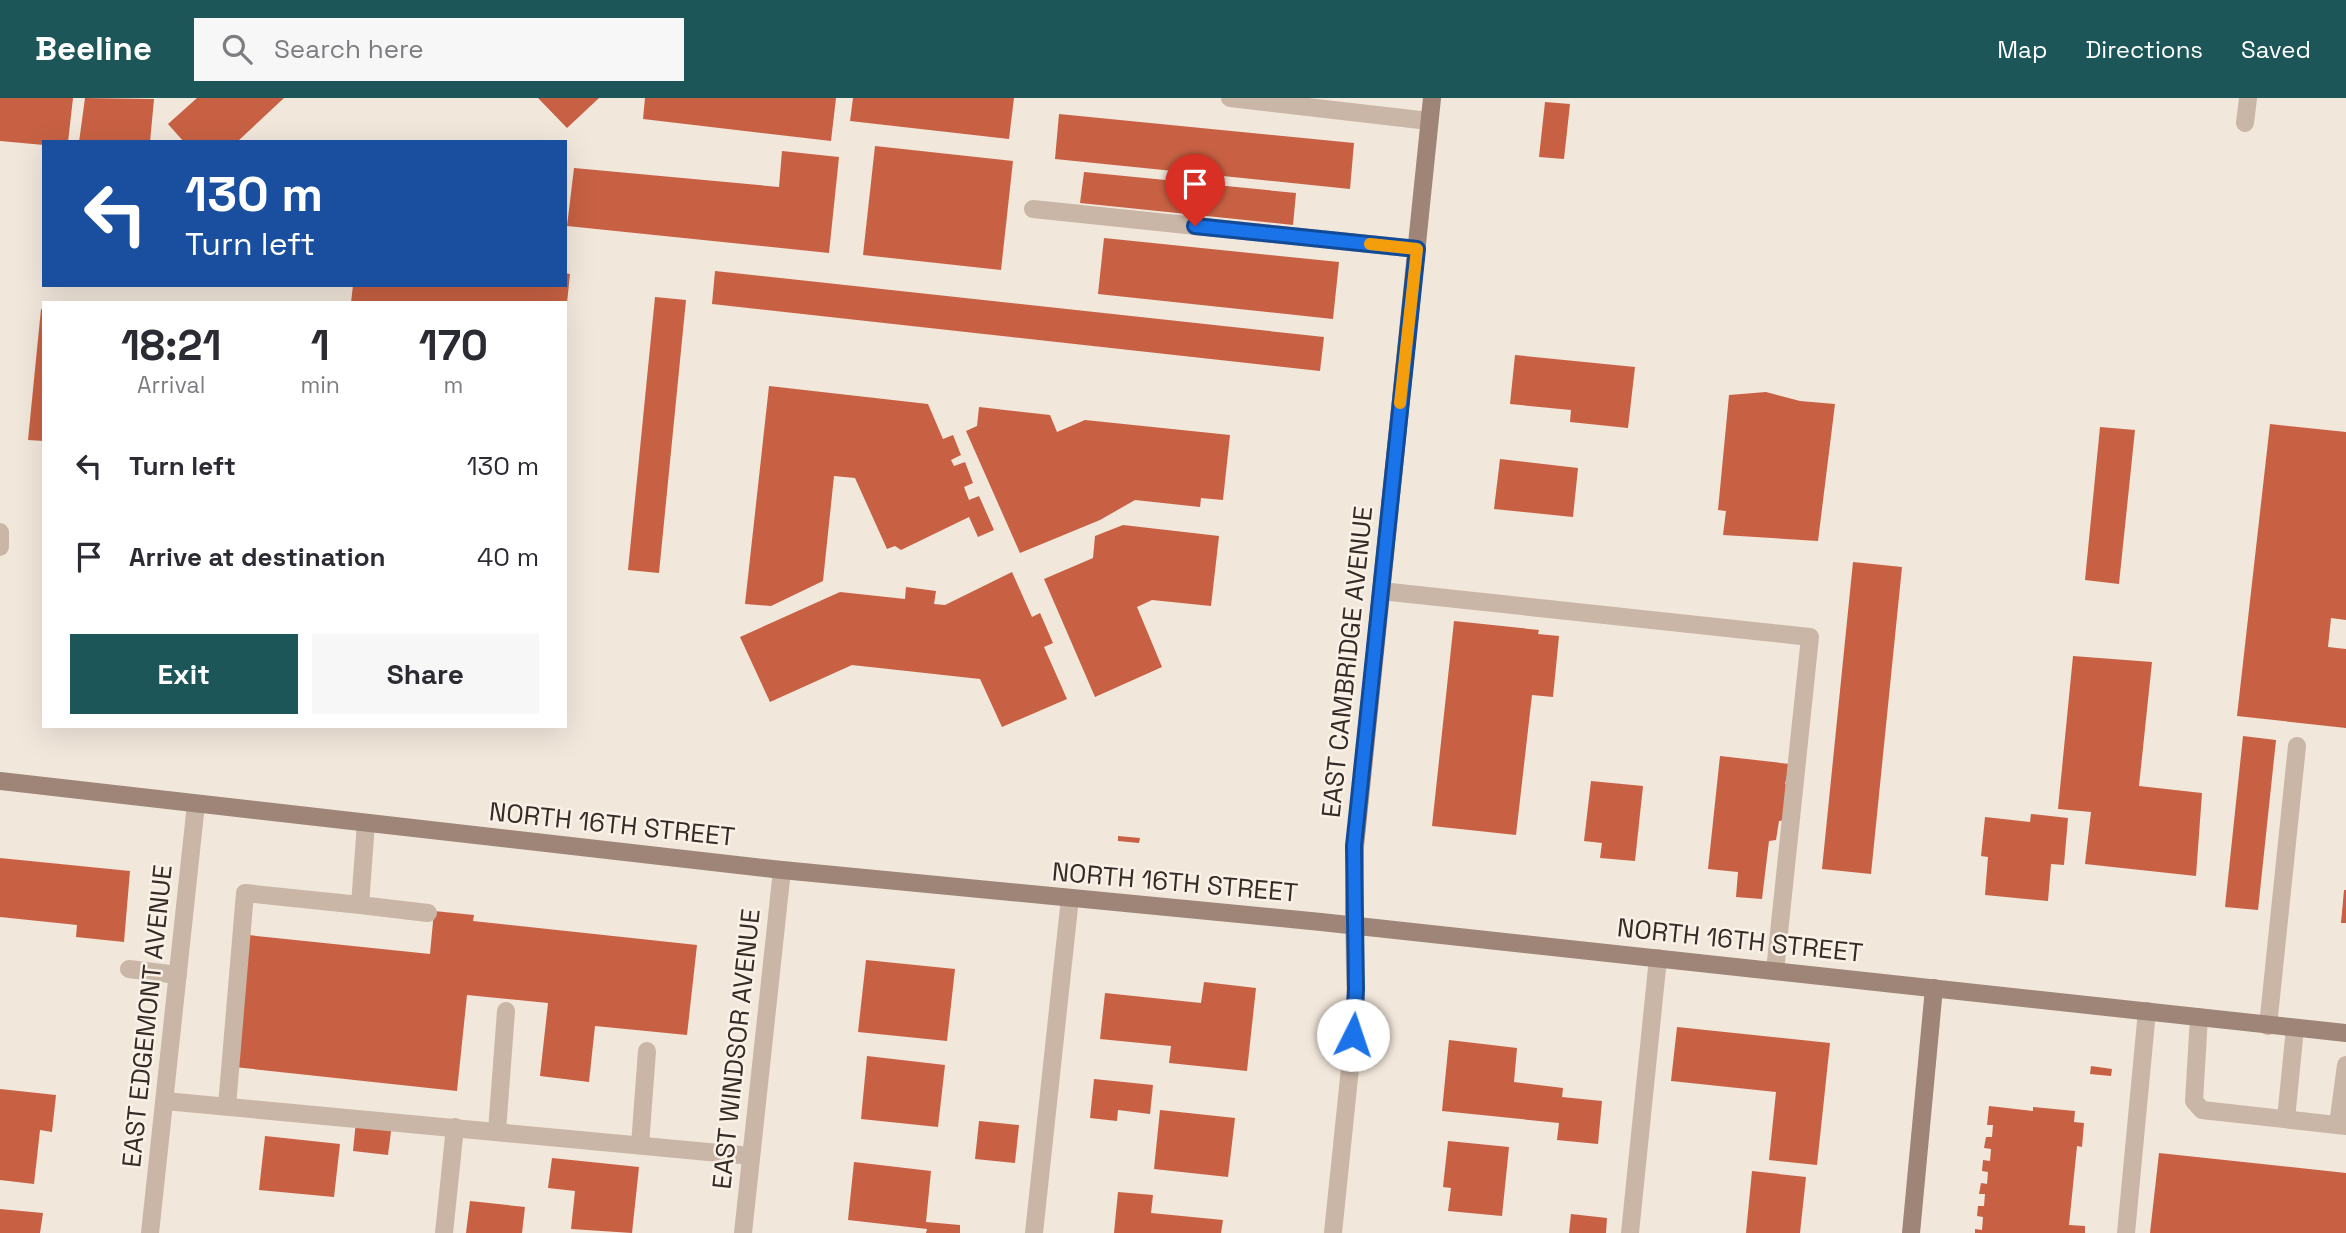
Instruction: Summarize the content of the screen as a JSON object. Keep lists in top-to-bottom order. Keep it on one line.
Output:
{"streets":{"main road":["EAST CAMBRIDGE AVENUE","NORTH 16TH STREET"],"street":["EAST EDGEMONT AVENUE","EAST WINDSOR AVENUE"]},"crossings":[["EAST CAMBRIDGE AVENUE","NORTH 16TH STREET"],["NORTH 16TH STREET","EAST EDGEMONT AVENUE"],["NORTH 16TH STREET","EAST WINDSOR AVENUE"]],"page":{"header":"Beeline","search":"Search here","nav":["Map","Directions","Saved"],"turn":["130 m","Turn left"],"eta":["18:21","Arrival","1","min","170","m"],"list":[{"name":"Turn left","value":"130 m"},{"name":"Arrive at destination","value":"40 m"}],"buttons":["Exit","Share"]}}
